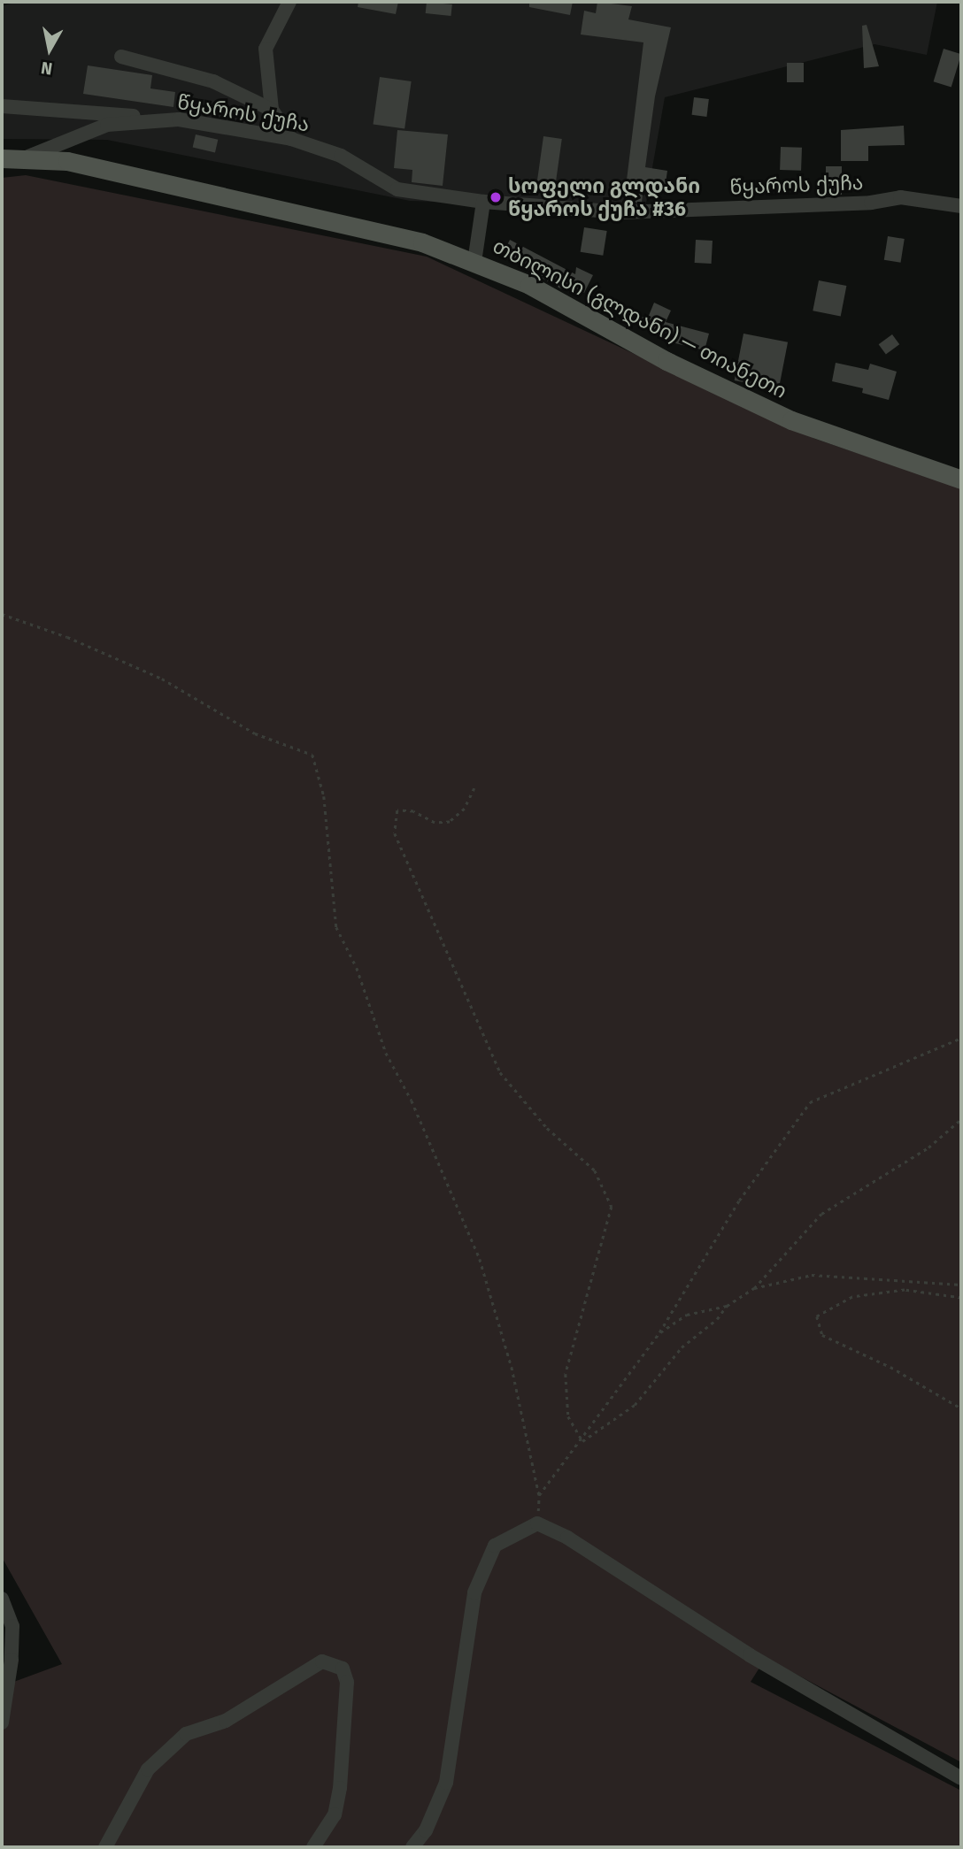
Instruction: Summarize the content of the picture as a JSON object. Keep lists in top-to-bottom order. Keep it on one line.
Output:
{"streets":{"main road":["თბილისი (გლდანი) — თიანეთი"],"street":["წყაროს ქუჩა"]},"crossings":[["წყაროს ქუჩა","თბილისი (გლდანი) — თიანეთი"]],"places":["სოფელი გლდანი წყაროს ქუჩა #36"],"north":"bottom"}
